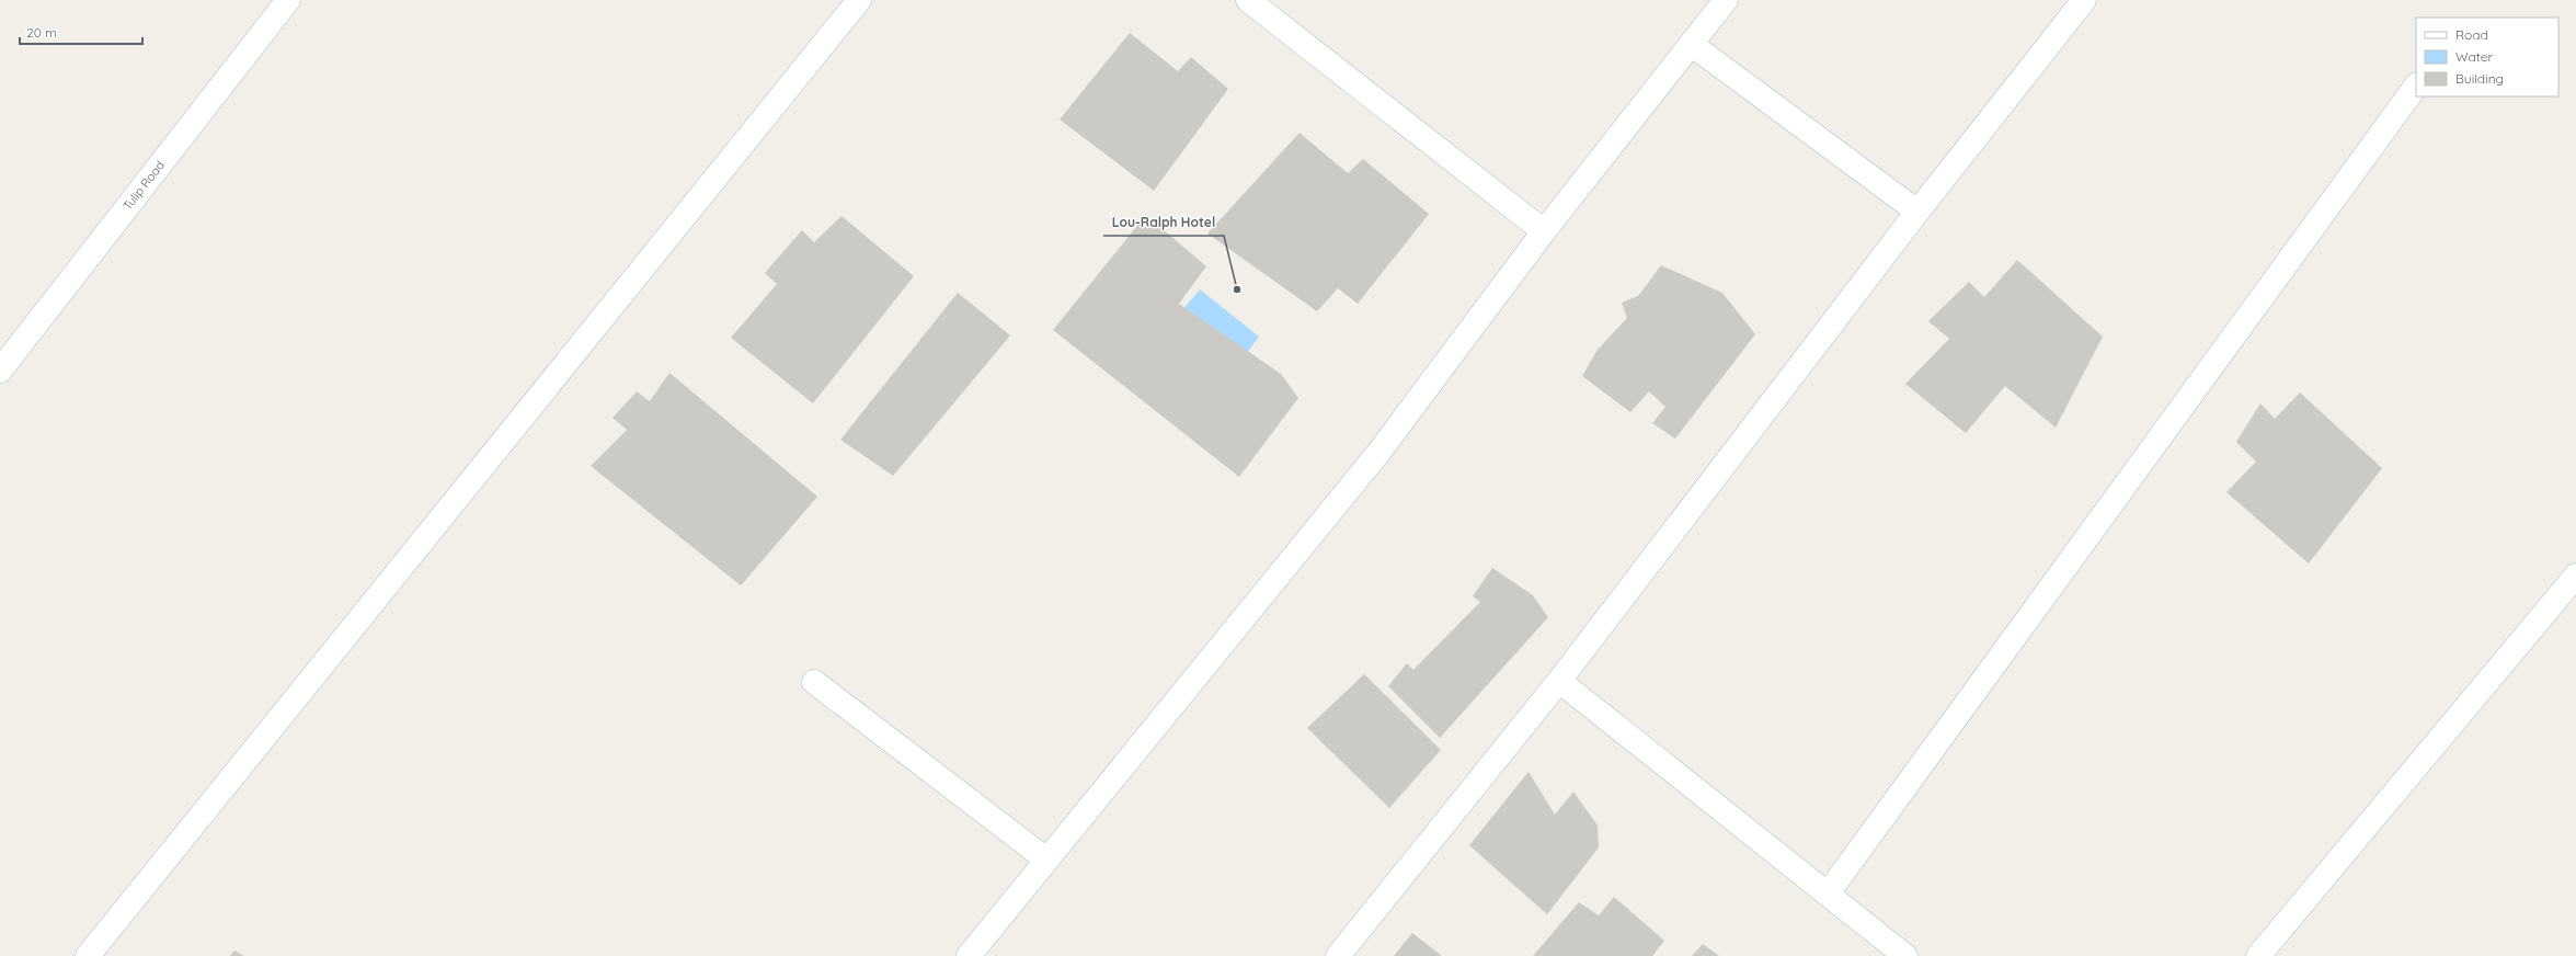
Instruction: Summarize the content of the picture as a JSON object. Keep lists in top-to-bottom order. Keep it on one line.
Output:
{"streets":{"street":["Tulip Road"]},"places":["Lou-Ralph Hotel"],"legend":["Road","Water","Building"],"scale_bar":"20 m"}
